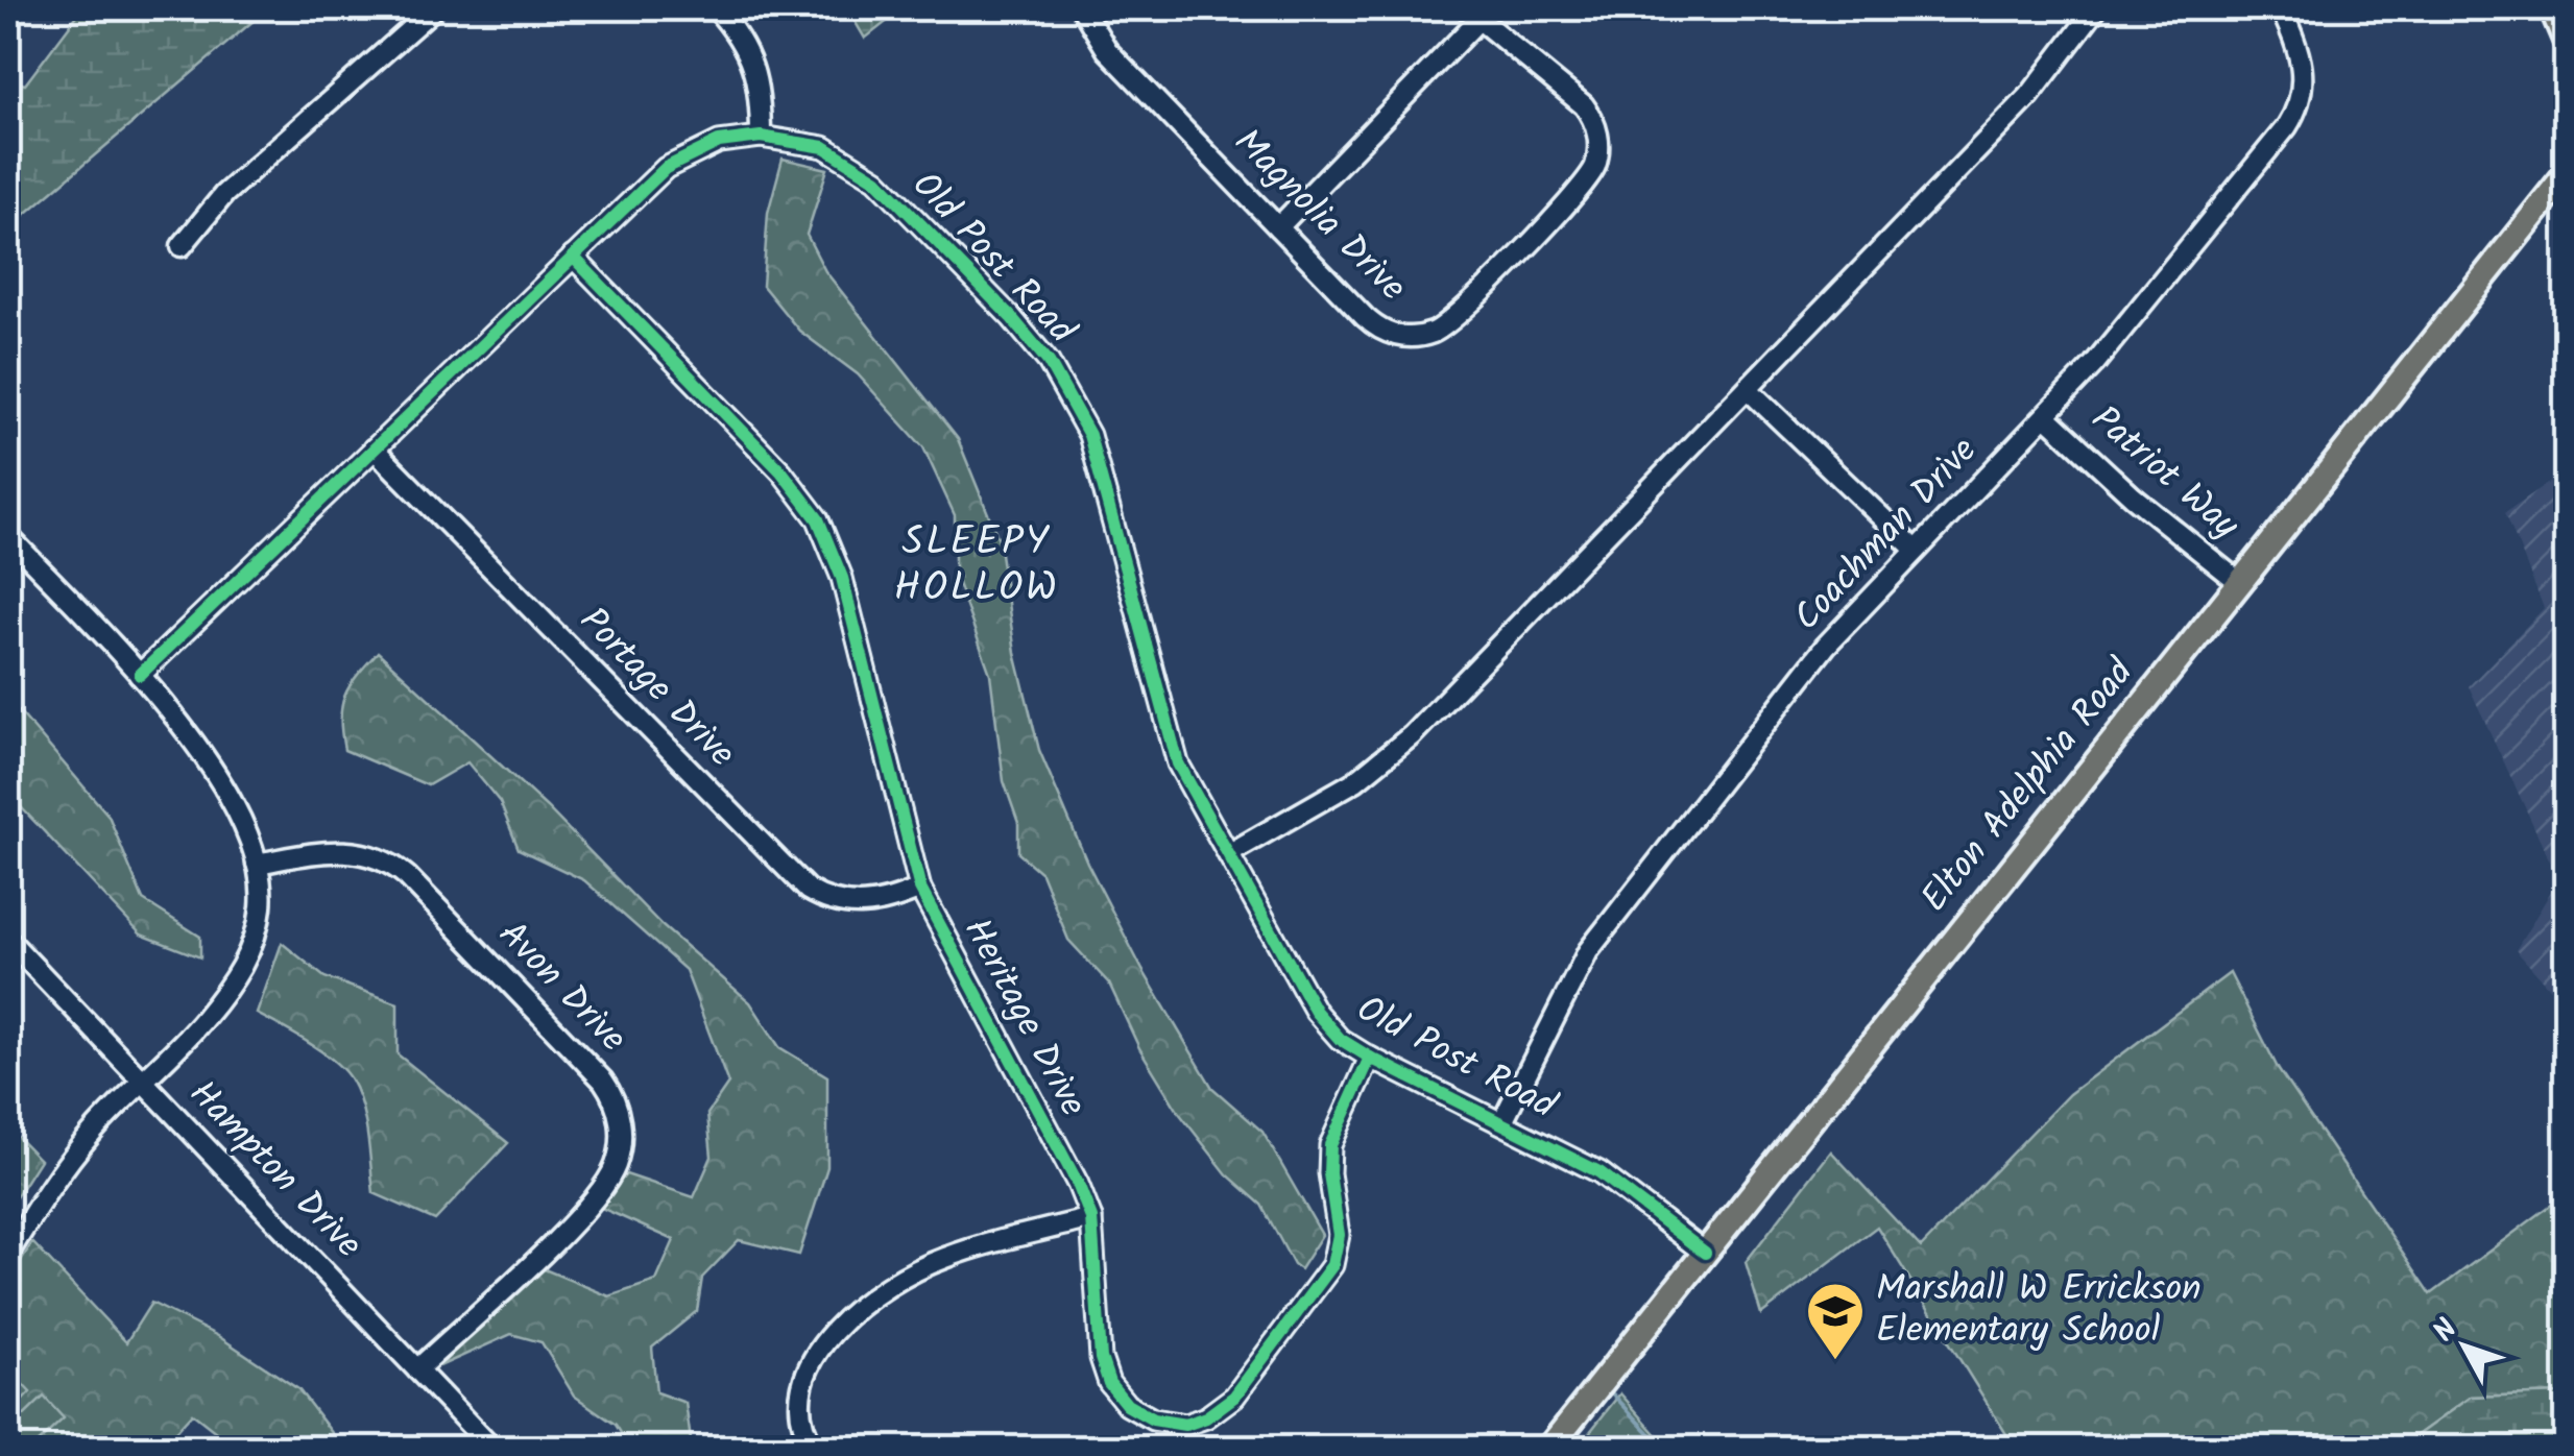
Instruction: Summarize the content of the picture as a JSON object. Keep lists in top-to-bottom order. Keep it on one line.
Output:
{"streets":{"main road":["Elton Adelphia Road"],"street":["Magnolia Drive","Old Post Road","Patriot Way","Coachman Drive","Portage Drive","Avon Drive","Heritage Drive","Hampton Drive"]},"crossings":[["Old Post Road","Coachman Drive"],["Old Post Road","Portage Drive"],["Old Post Road","Elton Adelphia Road"],["Old Post Road","Heritage Drive"],["Patriot Way","Coachman Drive"],["Patriot Way","Elton Adelphia Road"],["Portage Drive","Heritage Drive"],["Avon Drive","Hampton Drive"]],"districts":["SLEEPY HOLLOW"],"places":{"school or university":["Marshall W Errickson Elementary School"]},"north":"top left"}
